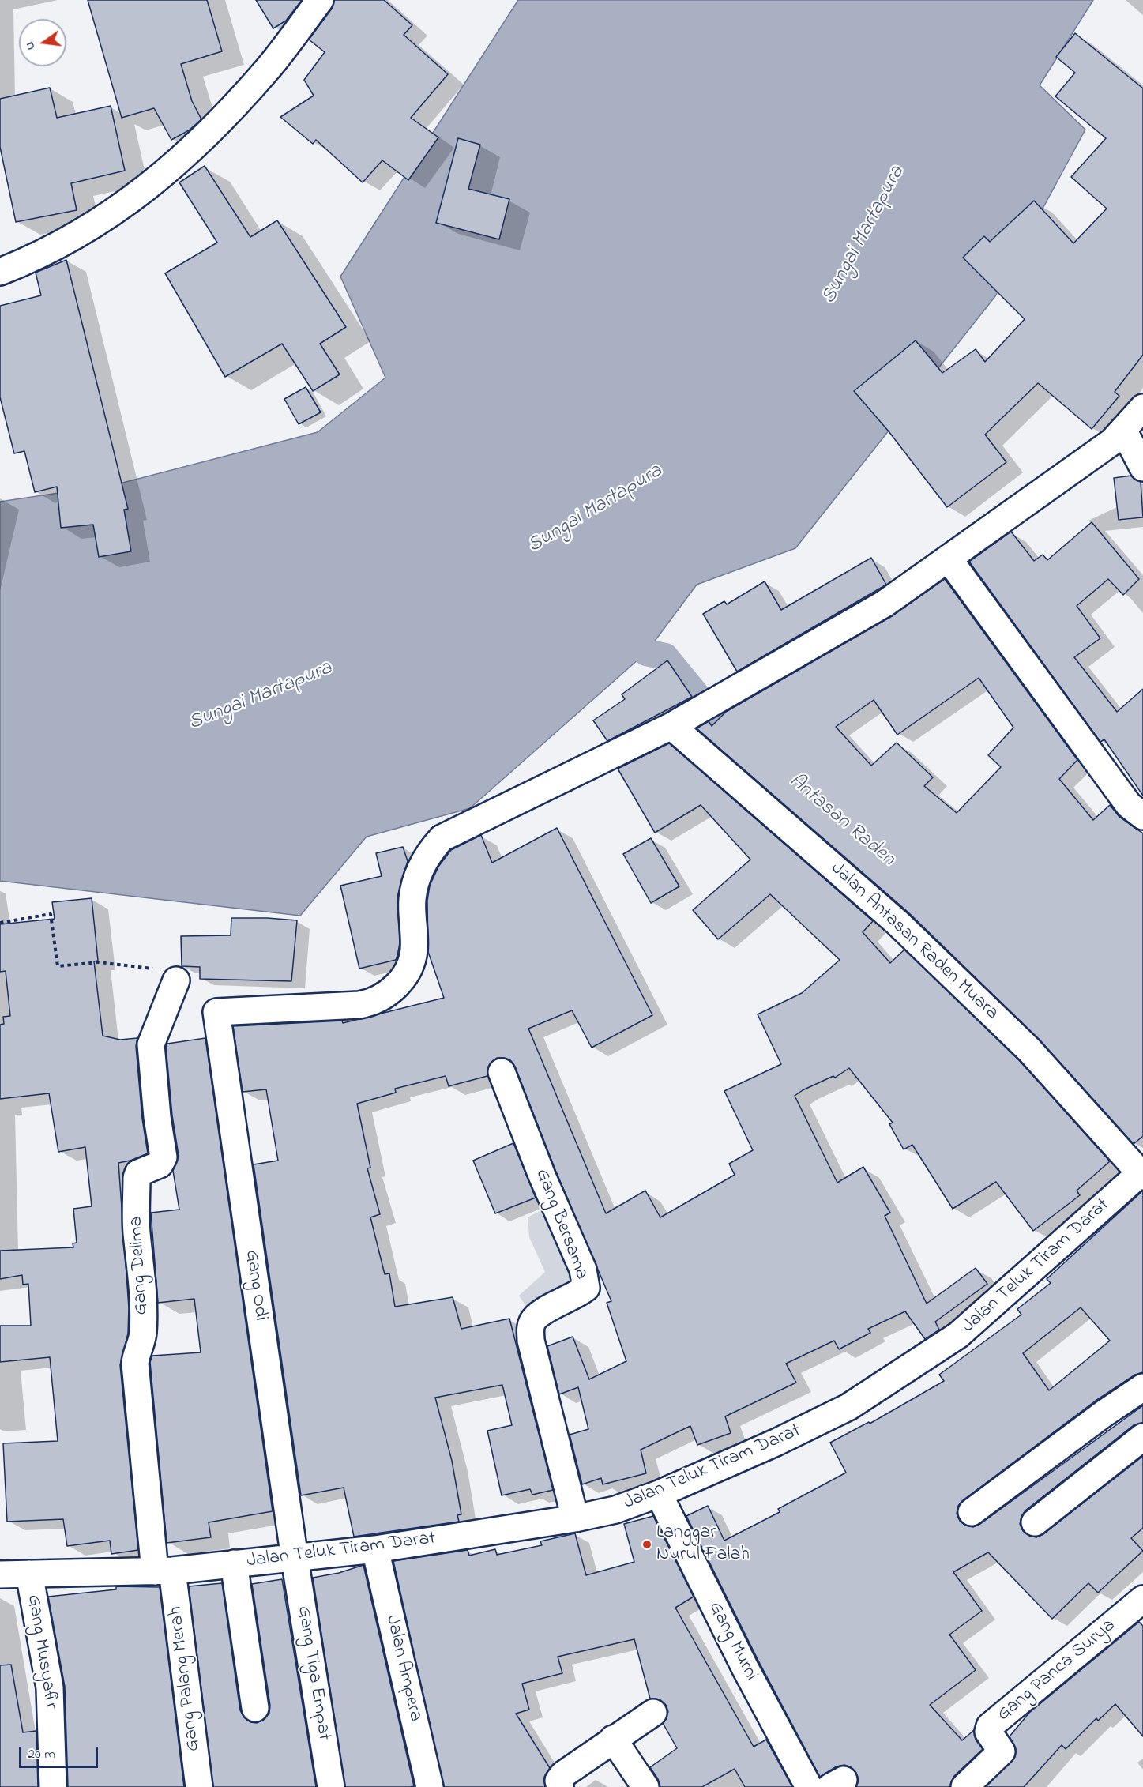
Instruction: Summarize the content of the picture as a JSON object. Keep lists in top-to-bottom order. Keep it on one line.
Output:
{"streets":{"street":["Jalan Antasan Raden Muara","Gang Bersama","Gang Delima","Jalan Teluk Tiram Darat","Gang Odi","Gang Murni","Gang Musyafir","Jalan Ampera","Gang Panca Surya","Gang Tiga Empat","Gang Palang Merah"]},"crossings":[["Jalan Antasan Raden Muara","Jalan Teluk Tiram Darat"],["Jalan Antasan Raden Muara","Gang Odi"],["Gang Bersama","Jalan Teluk Tiram Darat"],["Gang Delima","Jalan Teluk Tiram Darat"],["Gang Delima","Gang Palang Merah"],["Jalan Teluk Tiram Darat","Gang Odi"],["Jalan Teluk Tiram Darat","Gang Murni"],["Jalan Teluk Tiram Darat","Gang Musyafir"],["Jalan Teluk Tiram Darat","Jalan Ampera"],["Jalan Teluk Tiram Darat","Gang Tiga Empat"],["Jalan Teluk Tiram Darat","Gang Palang Merah"],["Gang Odi","Gang Tiga Empat"]],"water":["Sungai Martapura","Antasan Raden"],"places":["Langgar Nurul Falah"],"scale_bar":"20 m","north":"left"}
